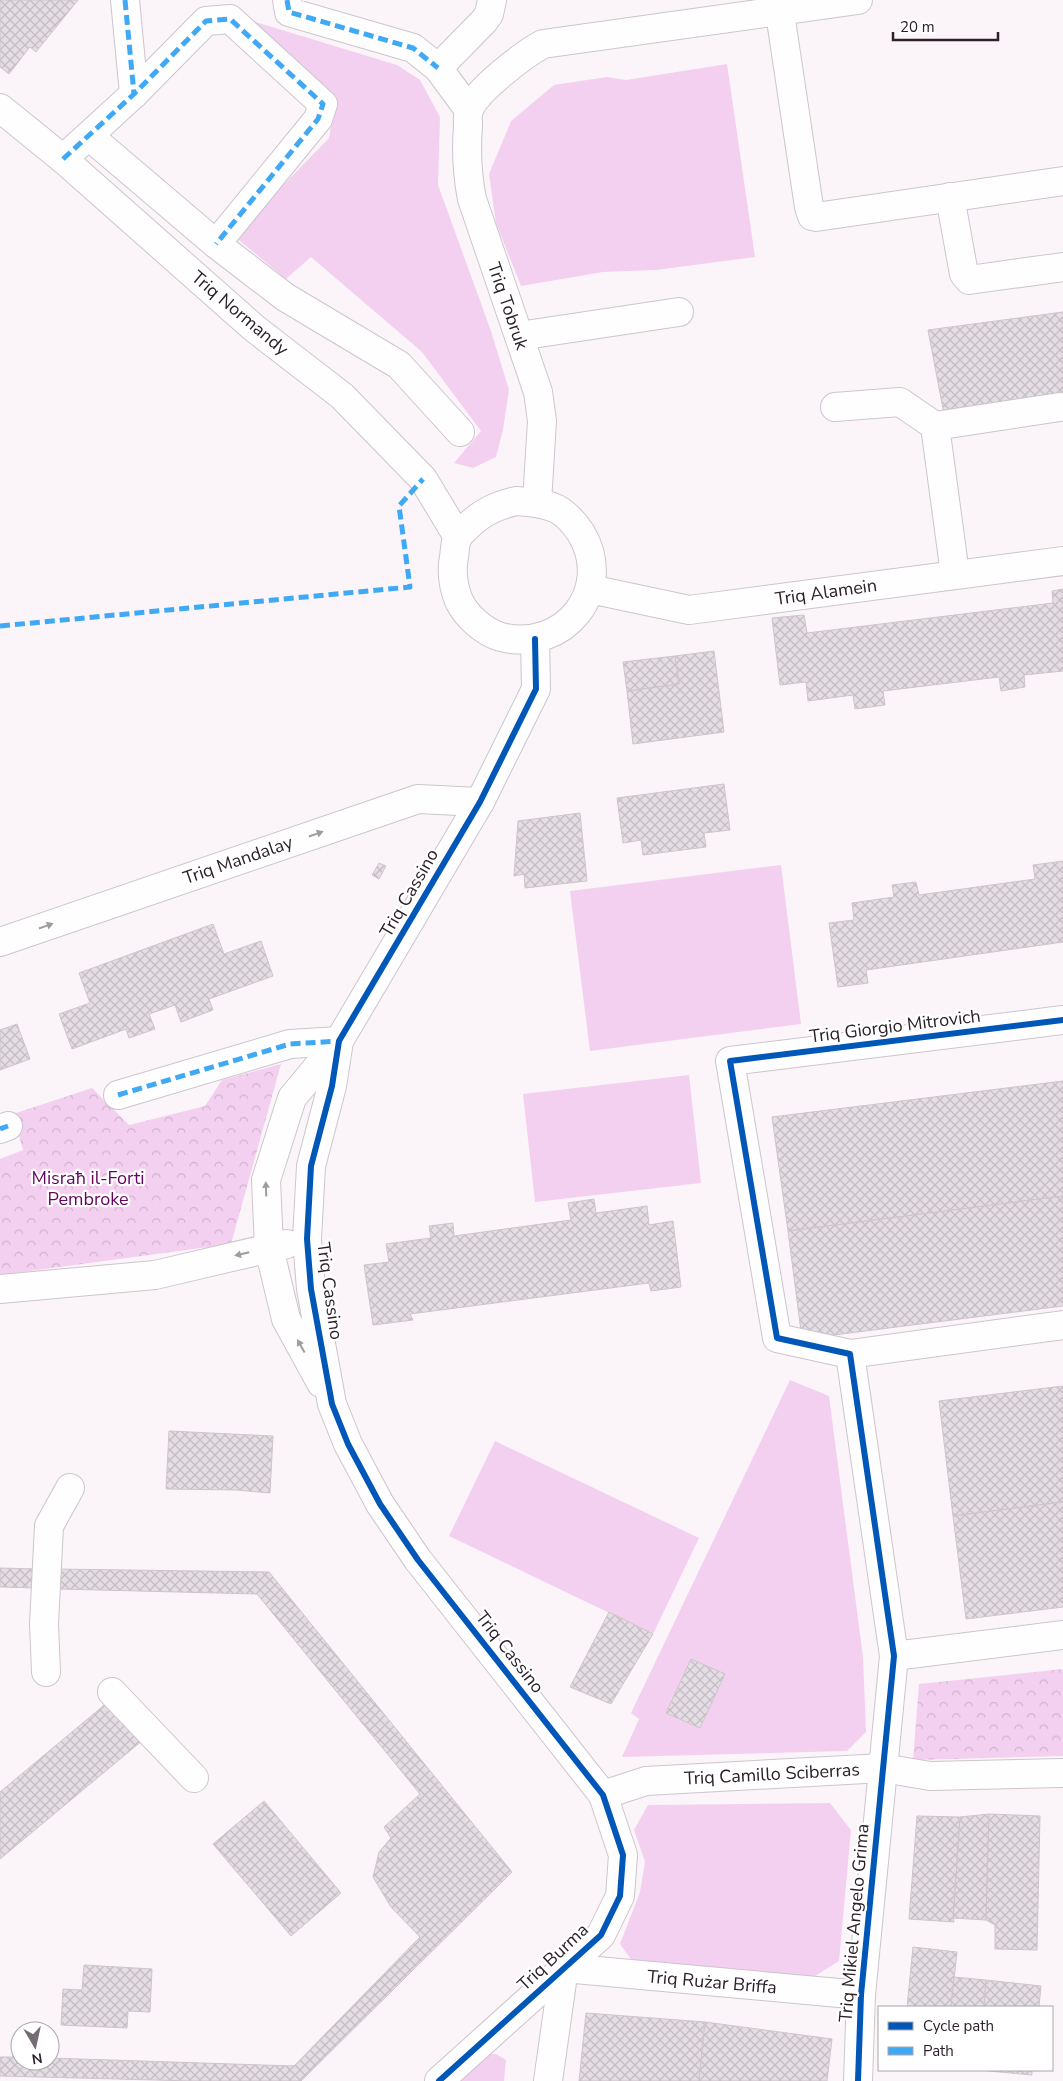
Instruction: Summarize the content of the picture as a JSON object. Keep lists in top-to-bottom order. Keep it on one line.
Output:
{"streets":{"street":["Triq Tobruk","Triq Normandy","Triq Alamein","Triq Mandalay","Triq Cassino","Triq Giorgio Mitrovich","Triq Camillo Sciberras","Triq Mikiel Angelo Grima","Triq Burma","Triq Rużar Briffa"]},"crossings":[["Triq Tobruk","Triq Normandy"],["Triq Tobruk","Triq Alamein"],["Triq Tobruk","Triq Cassino"],["Triq Normandy","Triq Alamein"],["Triq Normandy","Triq Cassino"],["Triq Alamein","Triq Cassino"],["Triq Mandalay","Triq Cassino"],["Triq Cassino","Triq Camillo Sciberras"],["Triq Cassino","Triq Burma"],["Triq Giorgio Mitrovich","Triq Mikiel Angelo Grima"],["Triq Camillo Sciberras","Triq Mikiel Angelo Grima"],["Triq Camillo Sciberras","Triq Burma"],["Triq Mikiel Angelo Grima","Triq Rużar Briffa"],["Triq Burma","Triq Rużar Briffa"]],"parks":["Misraħ il-Forti Pembroke"],"legend":["Cycle path","Path"],"scale_bar":"20 m","north":"bottom"}
